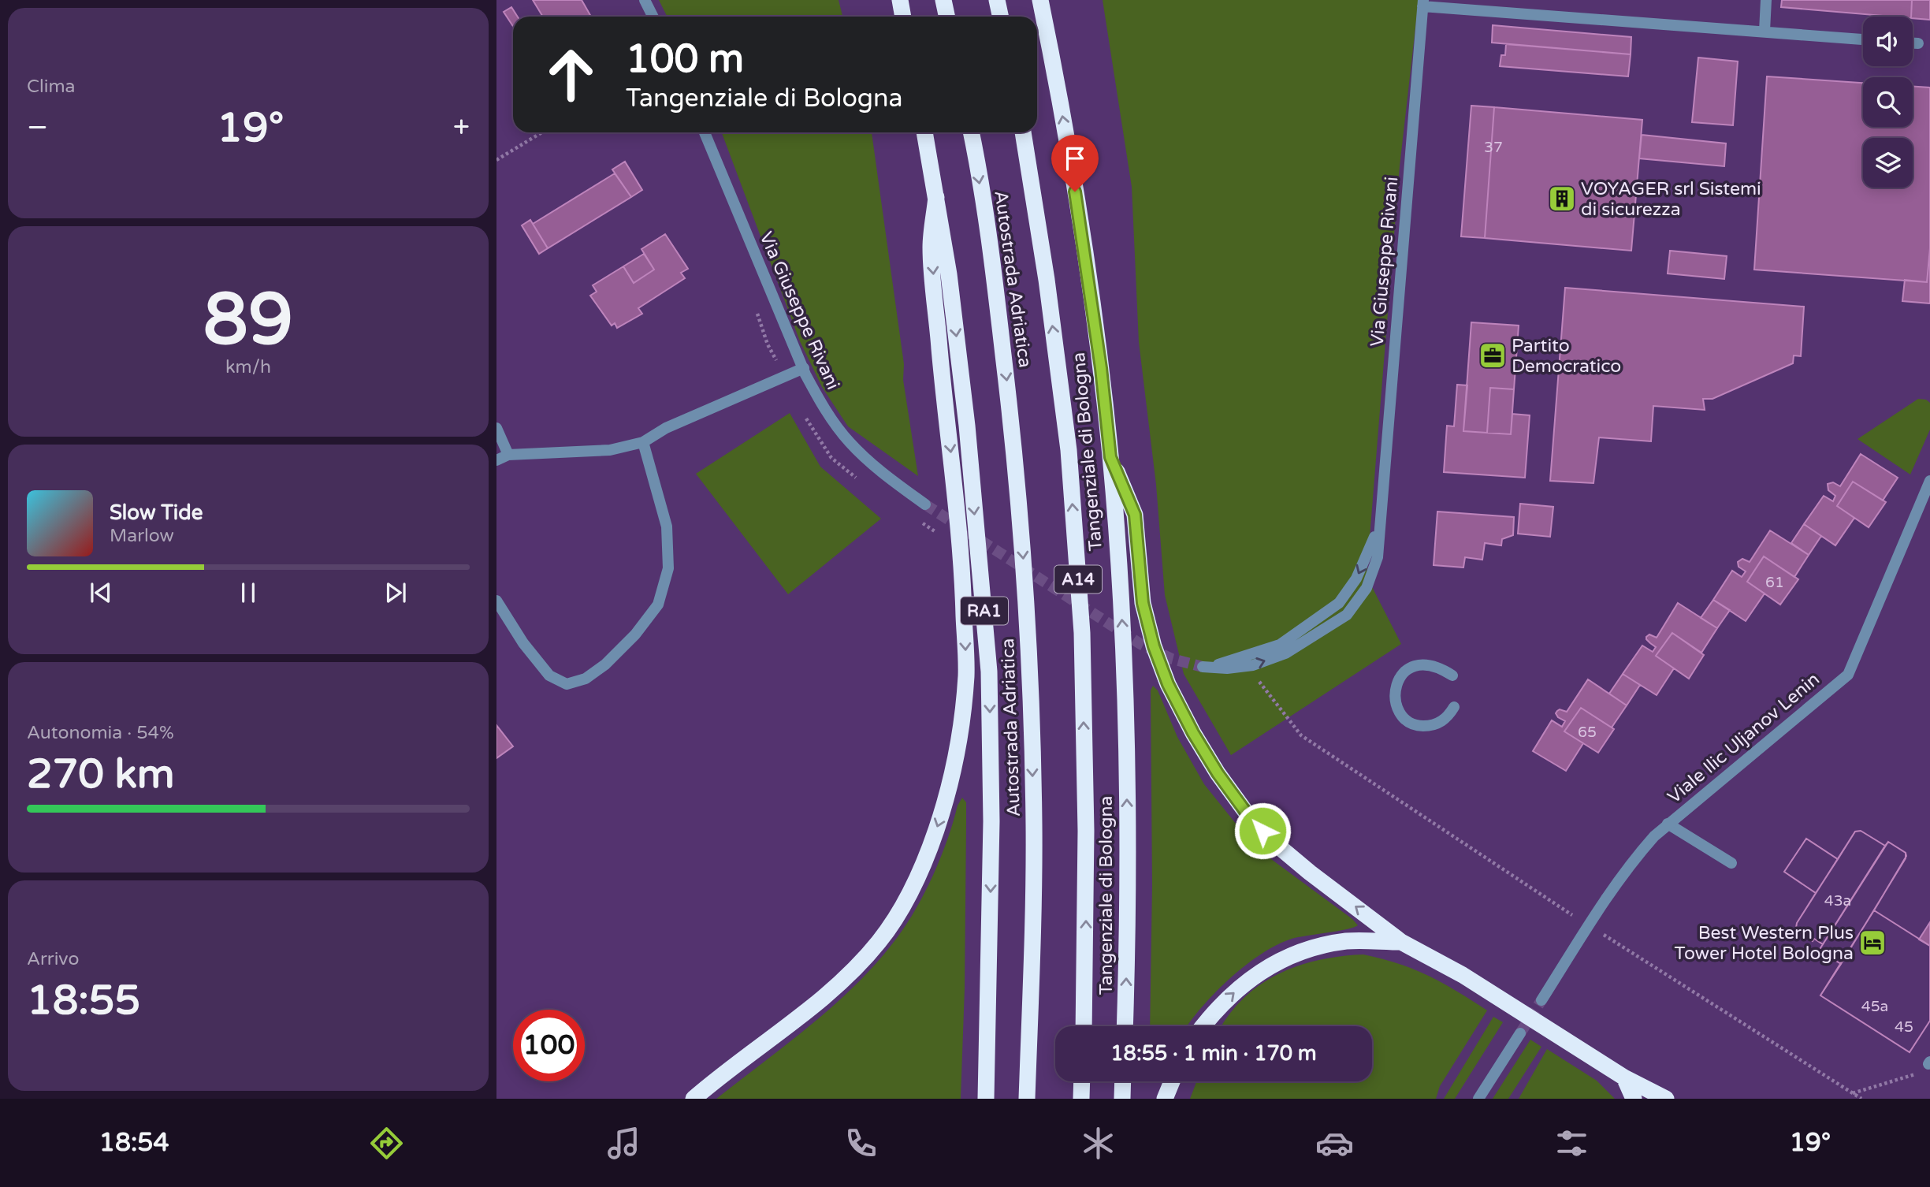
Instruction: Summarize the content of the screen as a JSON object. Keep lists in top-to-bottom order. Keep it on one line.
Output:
{"streets":{"highway":["Autostrada Adriatica","Tangenziale di Bologna","A14","RA1"],"street":["Via Giuseppe Rivani","Viale Ilic Uljanov Lenin"]},"places":{"building":["VOYAGER srl Sistemi di sicurezza"],"office":["Partito Democratico"],"hotel":["Best Western Plus Tower Hotel Bologna"]},"house_numbers":["37","61","65","43a","45a","45"],"page":{"tile":["Clima",["89","km/h"],["Autonomia · 54%","270 km"],["Arrivo","18:55"]],"turn":["100 m","Tangenziale di Bologna"],"heat":["−","19°","+"],"song":["Slow Tide","Marlow"],"limit":"100","trip":"18:55 · 1 min · 170 m","tabs":["18:54","19°"]}}
